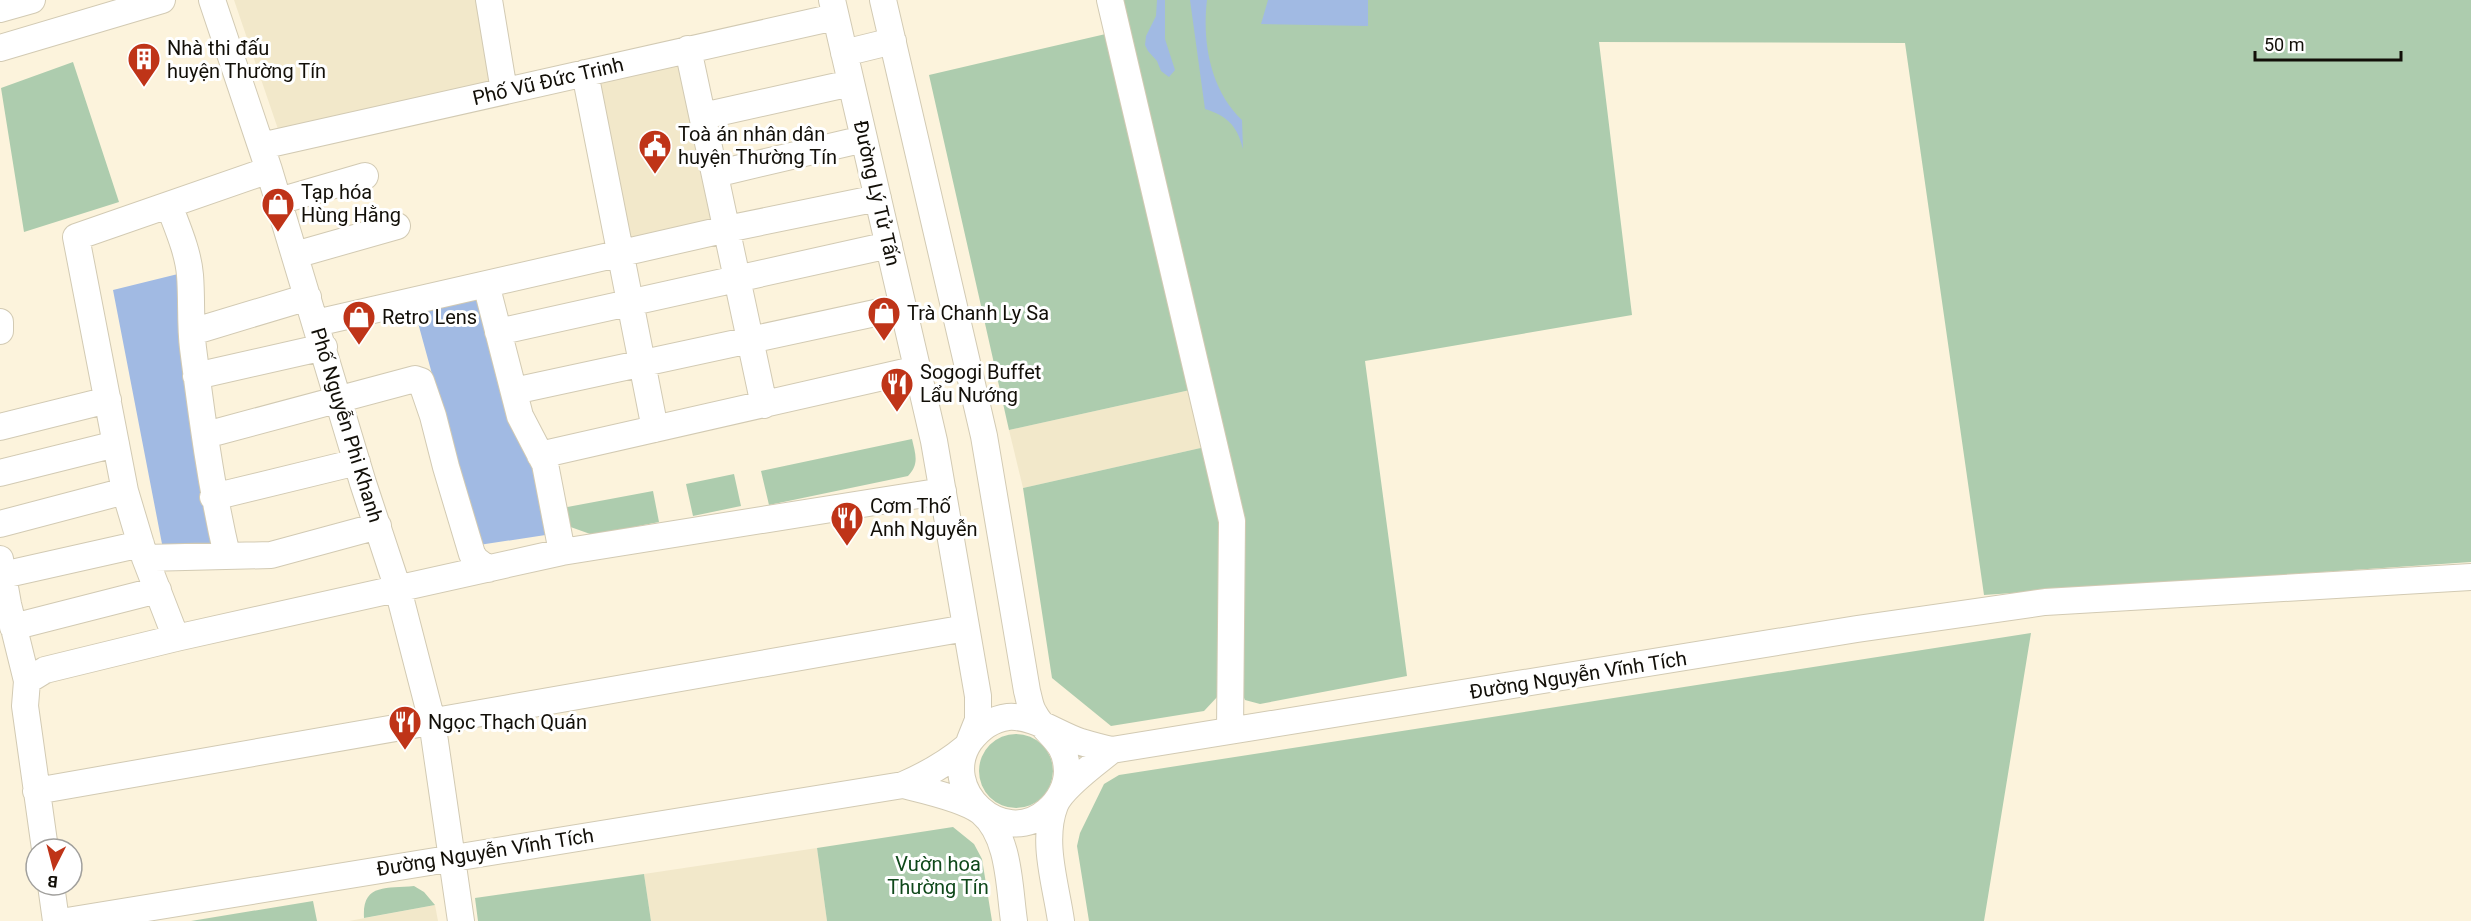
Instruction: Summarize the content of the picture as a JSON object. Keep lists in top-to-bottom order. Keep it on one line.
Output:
{"streets":{"street":["Phố Vũ Đức Trinh","Đường Lý Tử Tấn","Phố Nguyễn Phi Khanh","Đường Nguyễn Vĩnh Tích"]},"crossings":[["Phố Vũ Đức Trinh","Đường Lý Tử Tấn"],["Phố Vũ Đức Trinh","Phố Nguyễn Phi Khanh"],["Phố Nguyễn Phi Khanh","Đường Nguyễn Vĩnh Tích"]],"parks":["Vườn hoa Thường Tín"],"places":{"building":["Nhà thi đấu huyện Thường Tín"],"public building":["Toà án nhân dân huyện Thường Tín"],"shop":["Tạp hóa Hùng Hằng","Trà Chanh Ly Sa","Retro Lens"],"restaurant":["Sogogi Buffet Lẩu Nướng","Cơm Thố Anh Nguyễn","Ngọc Thạch Quán"]},"scale_bar":"50 m","north":"bottom"}
